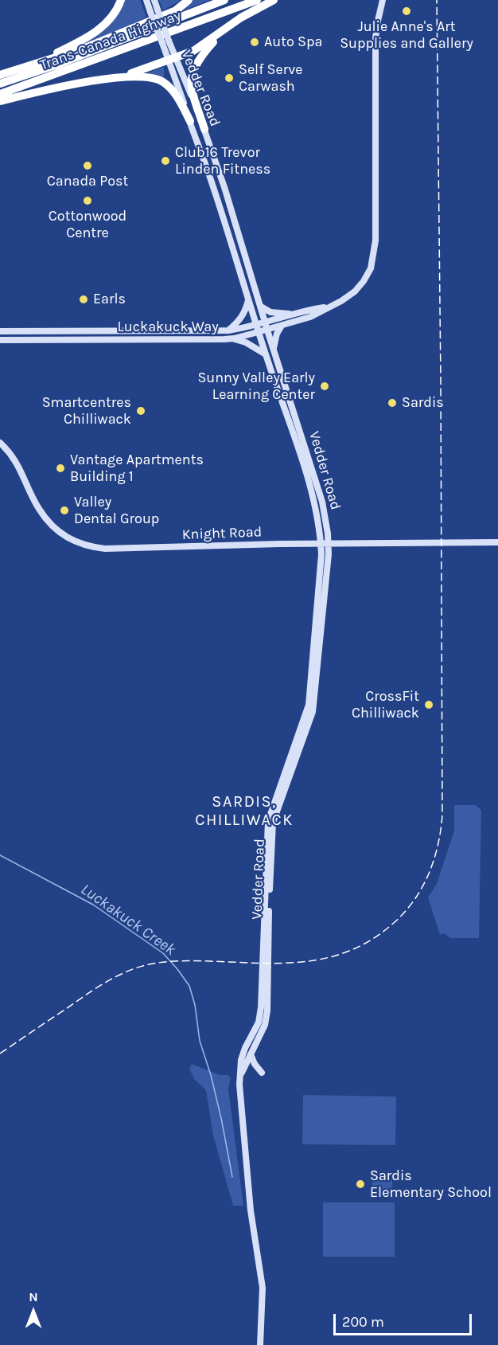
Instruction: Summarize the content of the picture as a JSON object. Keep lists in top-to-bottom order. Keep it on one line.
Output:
{"streets":{"highway":["Trans-Canada Highway"],"main road":["Vedder Road","Luckakuck Way","Knight Road"]},"crossings":[["Vedder Road","Luckakuck Way"],["Vedder Road","Knight Road"]],"districts":["SARDIS, CHILLIWACK"],"water":["Luckakuck Creek"],"places":["Julie Anne's Art Supplies and Gallery","Auto Spa","Self Serve Carwash","Club16 Trevor Linden Fitness","Canada Post","Cottonwood Centre","Earls","Sunny Valley Early Learning Center","Sardis","Smartcentres Chilliwack","Vantage Apartments Building 1","Valley Dental Group","CrossFit Chilliwack","Sardis Elementary School"],"scale_bar":"200 m","north":"top"}
